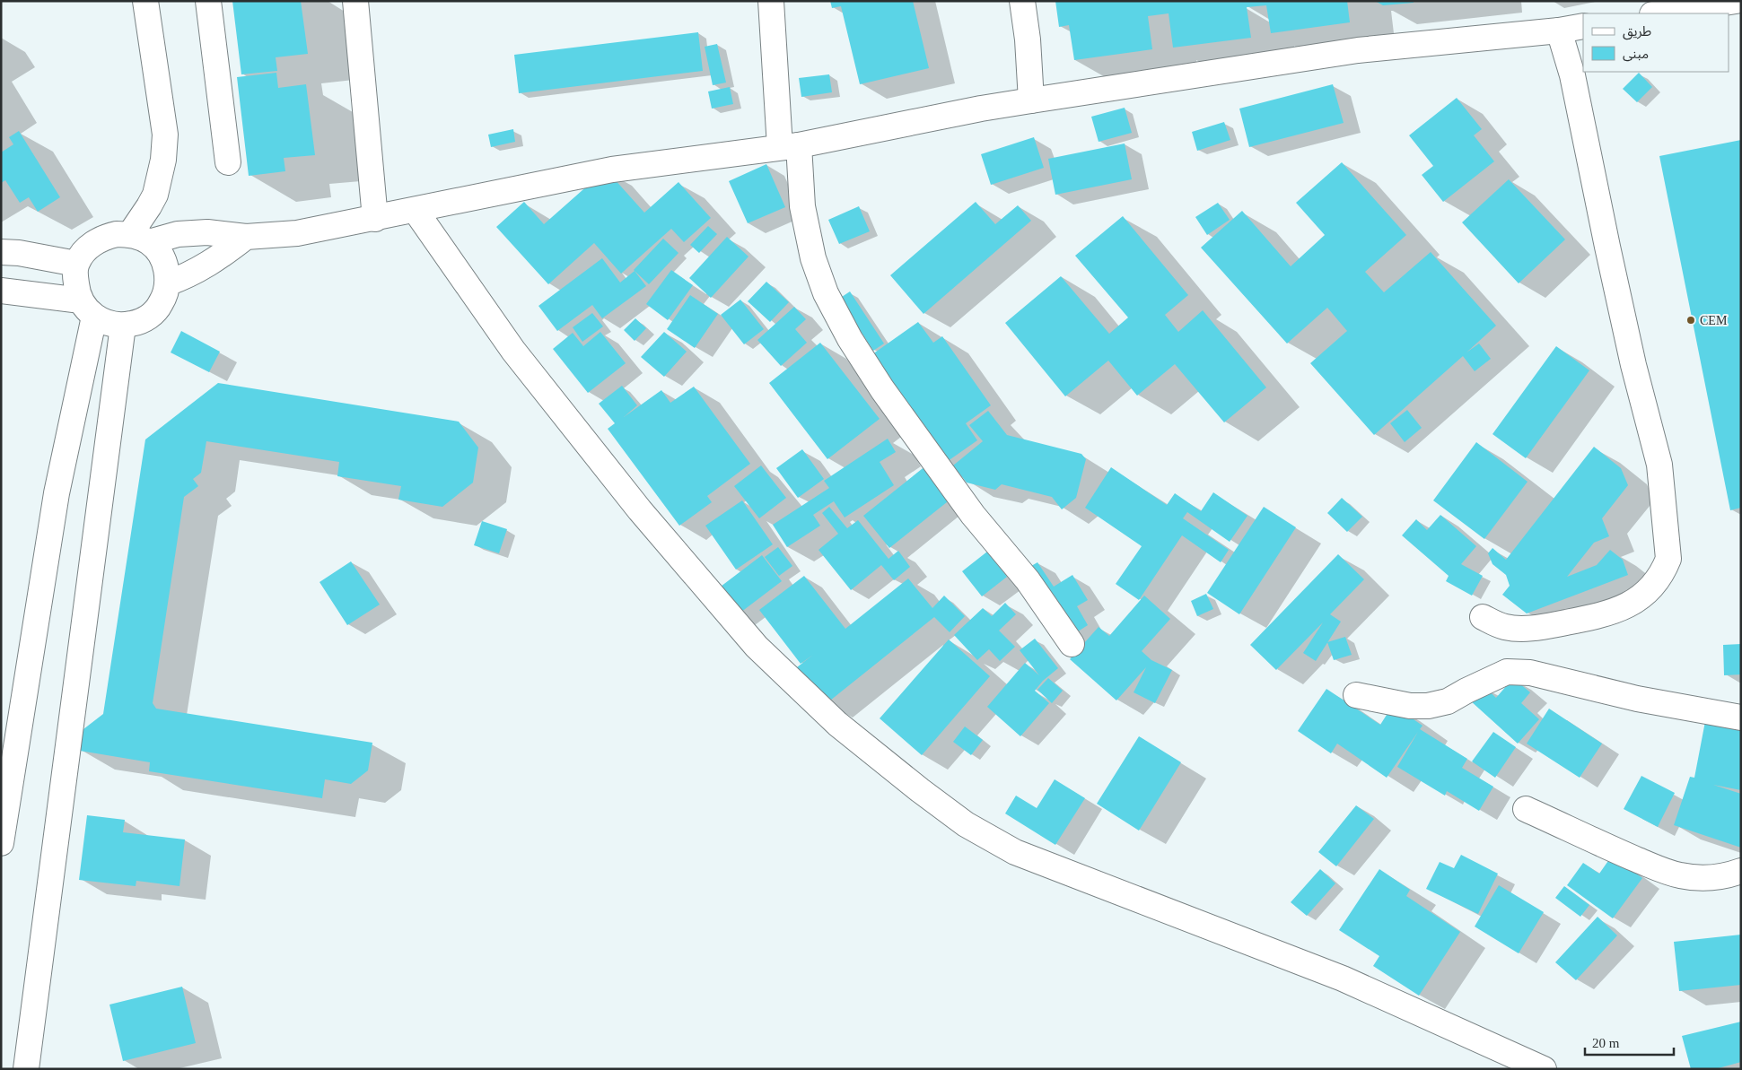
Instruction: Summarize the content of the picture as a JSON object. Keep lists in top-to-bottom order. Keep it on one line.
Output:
{"places":["CEM"],"legend":["طريق","مبنى"],"scale_bar":"20 m"}
